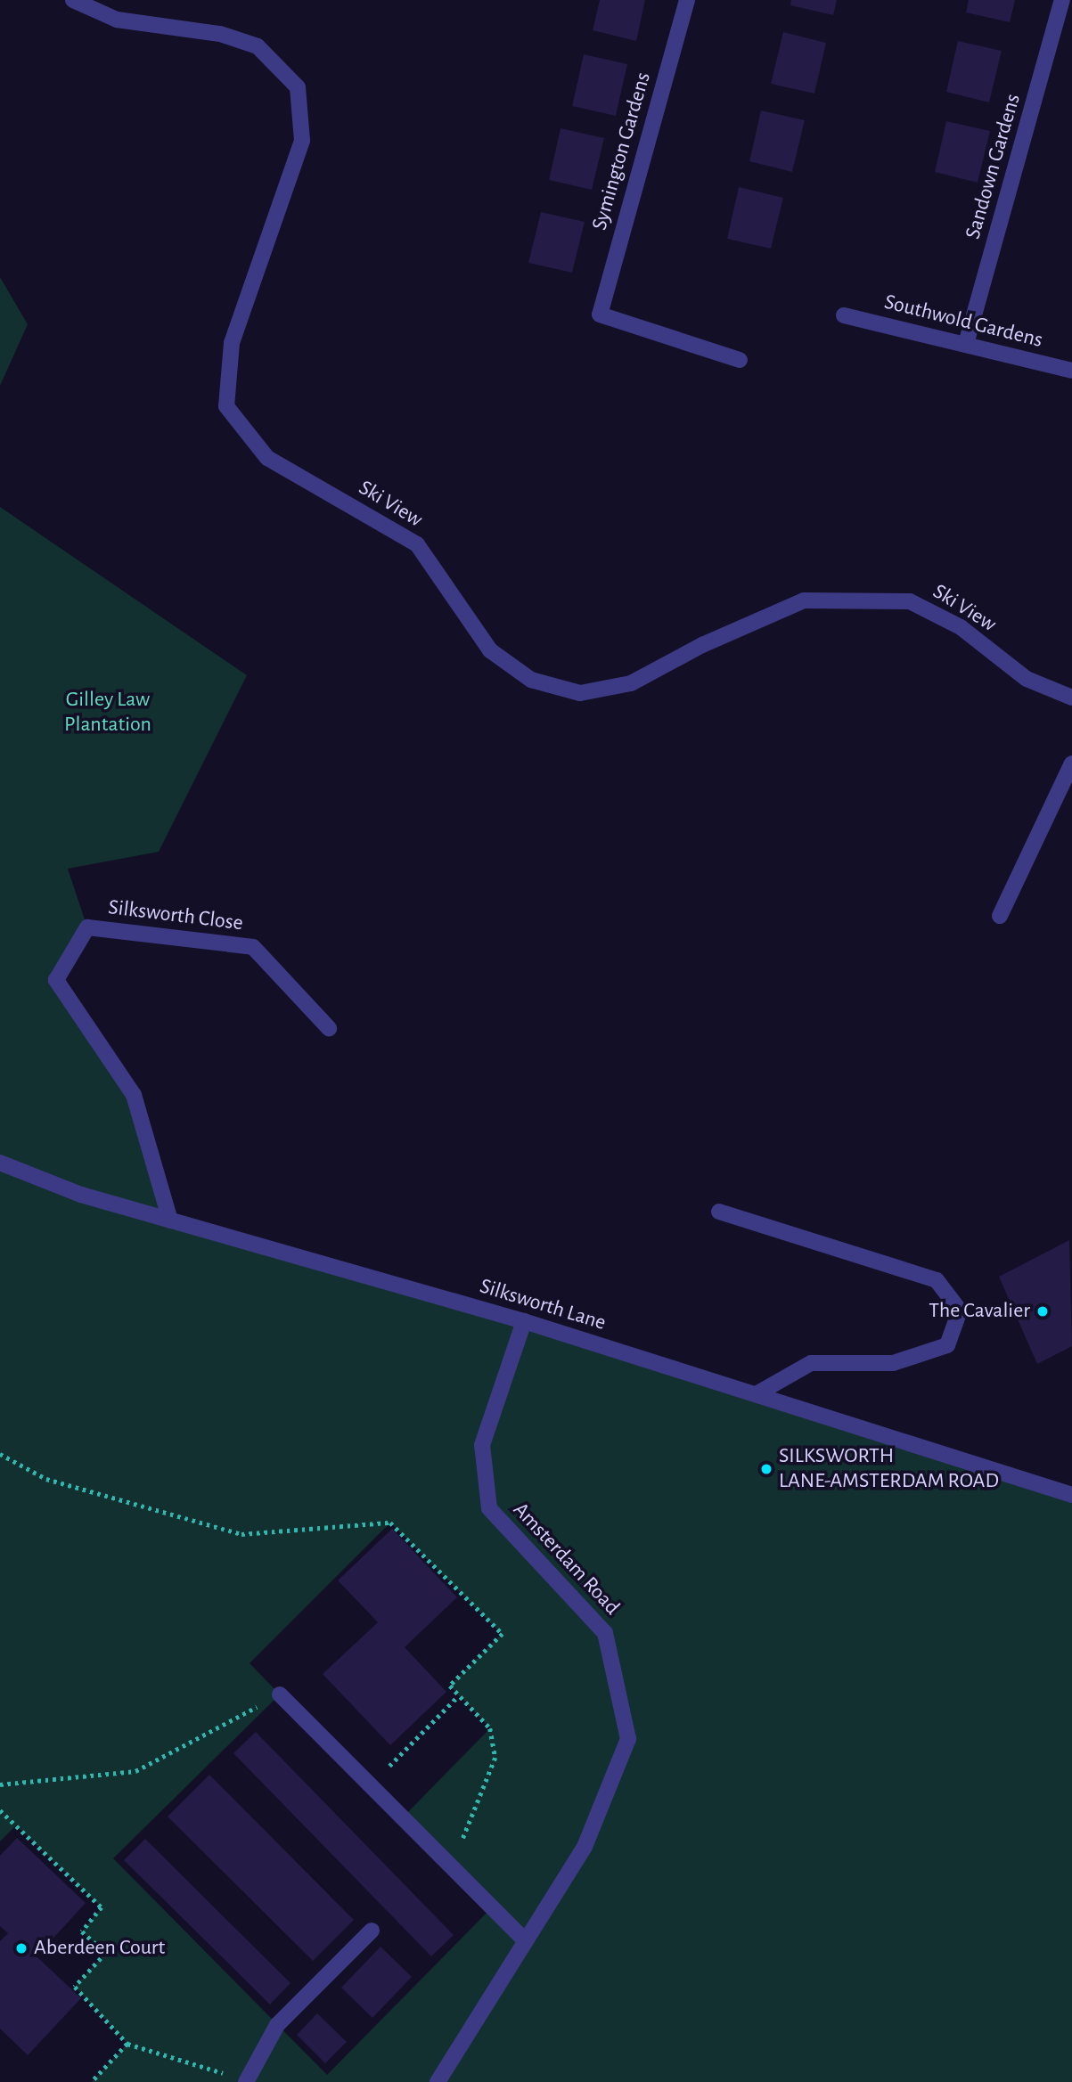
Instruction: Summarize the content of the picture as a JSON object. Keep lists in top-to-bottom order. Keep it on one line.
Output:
{"streets":{"street":["Symington Gardens","Sandown Gardens","Southwold Gardens","Ski View","Silksworth Close","Silksworth Lane","Amsterdam Road"]},"crossings":[["Sandown Gardens","Southwold Gardens"],["Silksworth Close","Silksworth Lane"],["Silksworth Lane","Amsterdam Road"]],"parks":["Gilley Law Plantation"],"places":["The Cavalier","SILKSWORTH LANE-AMSTERDAM ROAD","Aberdeen Court"]}
